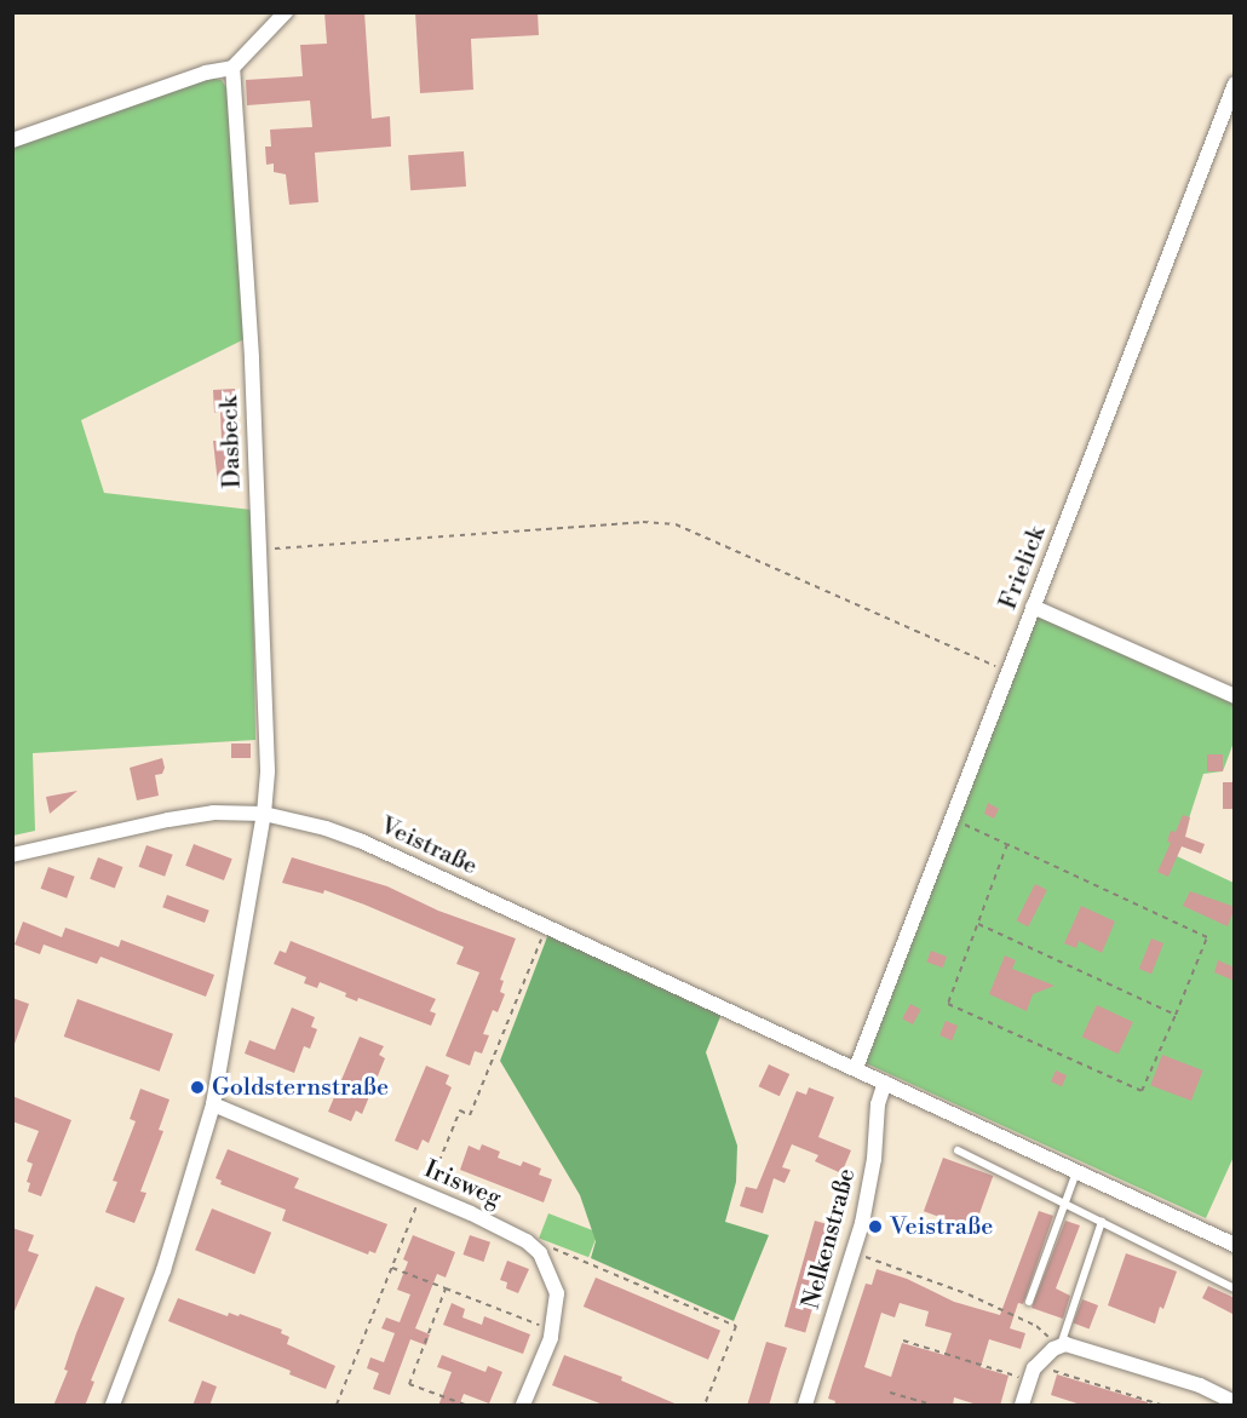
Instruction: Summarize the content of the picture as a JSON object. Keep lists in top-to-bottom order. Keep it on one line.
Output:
{"streets":{"street":["Dasbeck","Frielick","Veistraße","Irisweg","Nelkenstraße"]},"crossings":[["Dasbeck","Veistraße"],["Frielick","Veistraße"],["Veistraße","Nelkenstraße"]],"places":["Goldsternstraße","Veistraße"]}
